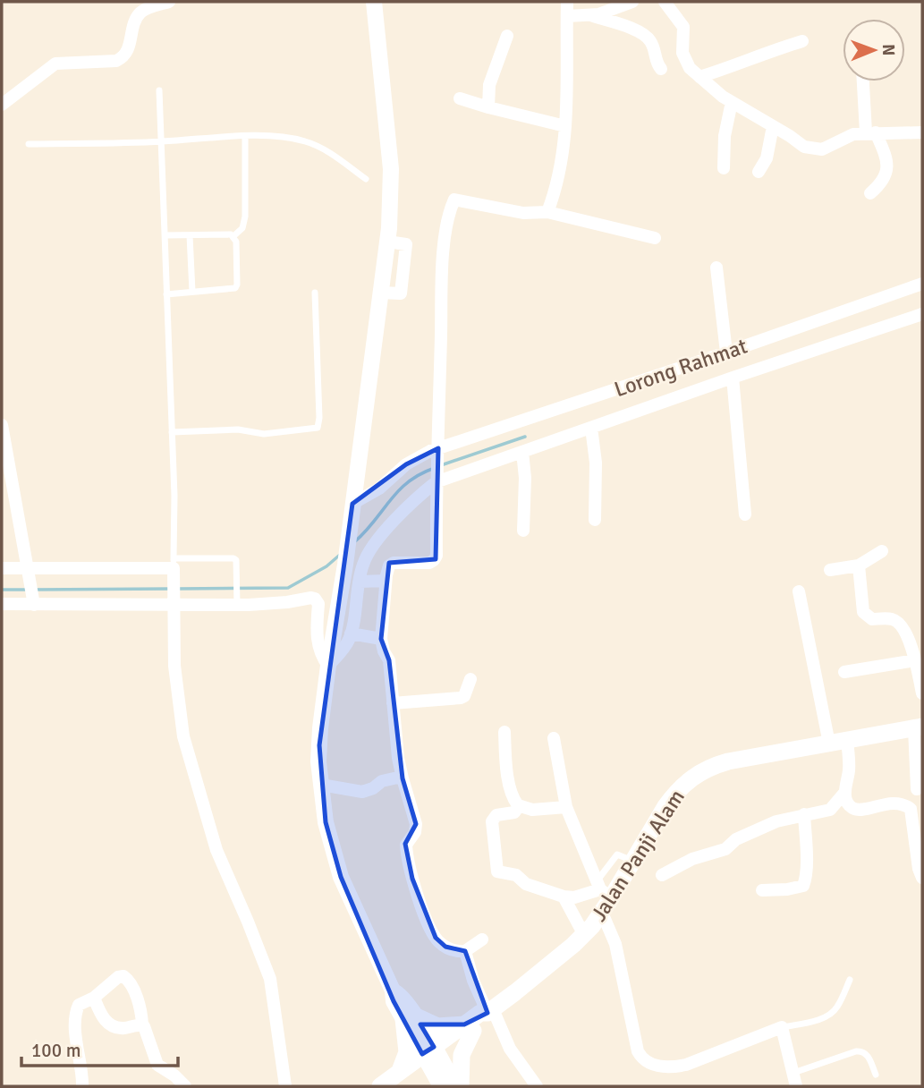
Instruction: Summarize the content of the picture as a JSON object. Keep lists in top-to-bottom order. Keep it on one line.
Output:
{"streets":{"main road":["Jalan Panji Alam"],"street":["Lorong Rahmat"]},"scale_bar":"100 m","north":"right"}
